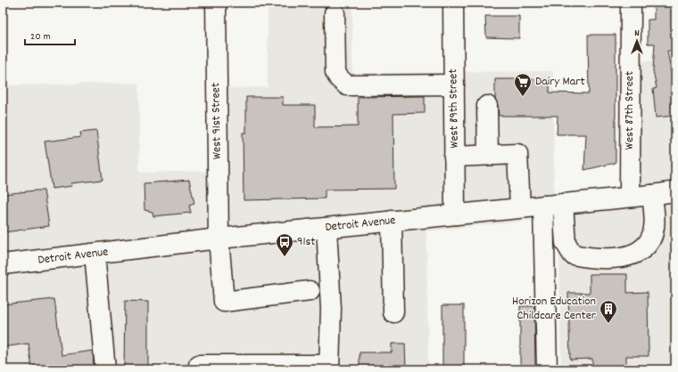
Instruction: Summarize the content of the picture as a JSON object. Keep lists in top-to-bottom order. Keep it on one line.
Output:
{"streets":{"main road":["West 89th Street","West 87th Street","West 91st Street","Detroit Avenue"]},"crossings":[["West 89th Street","Detroit Avenue"],["West 87th Street","Detroit Avenue"],["West 91st Street","Detroit Avenue"]],"places":{"supermarket":["Dairy Mart"],"bus stop":["91st"],"building":["Horizon Education Childcare Center"]},"scale_bar":"20 m","north":"top"}
